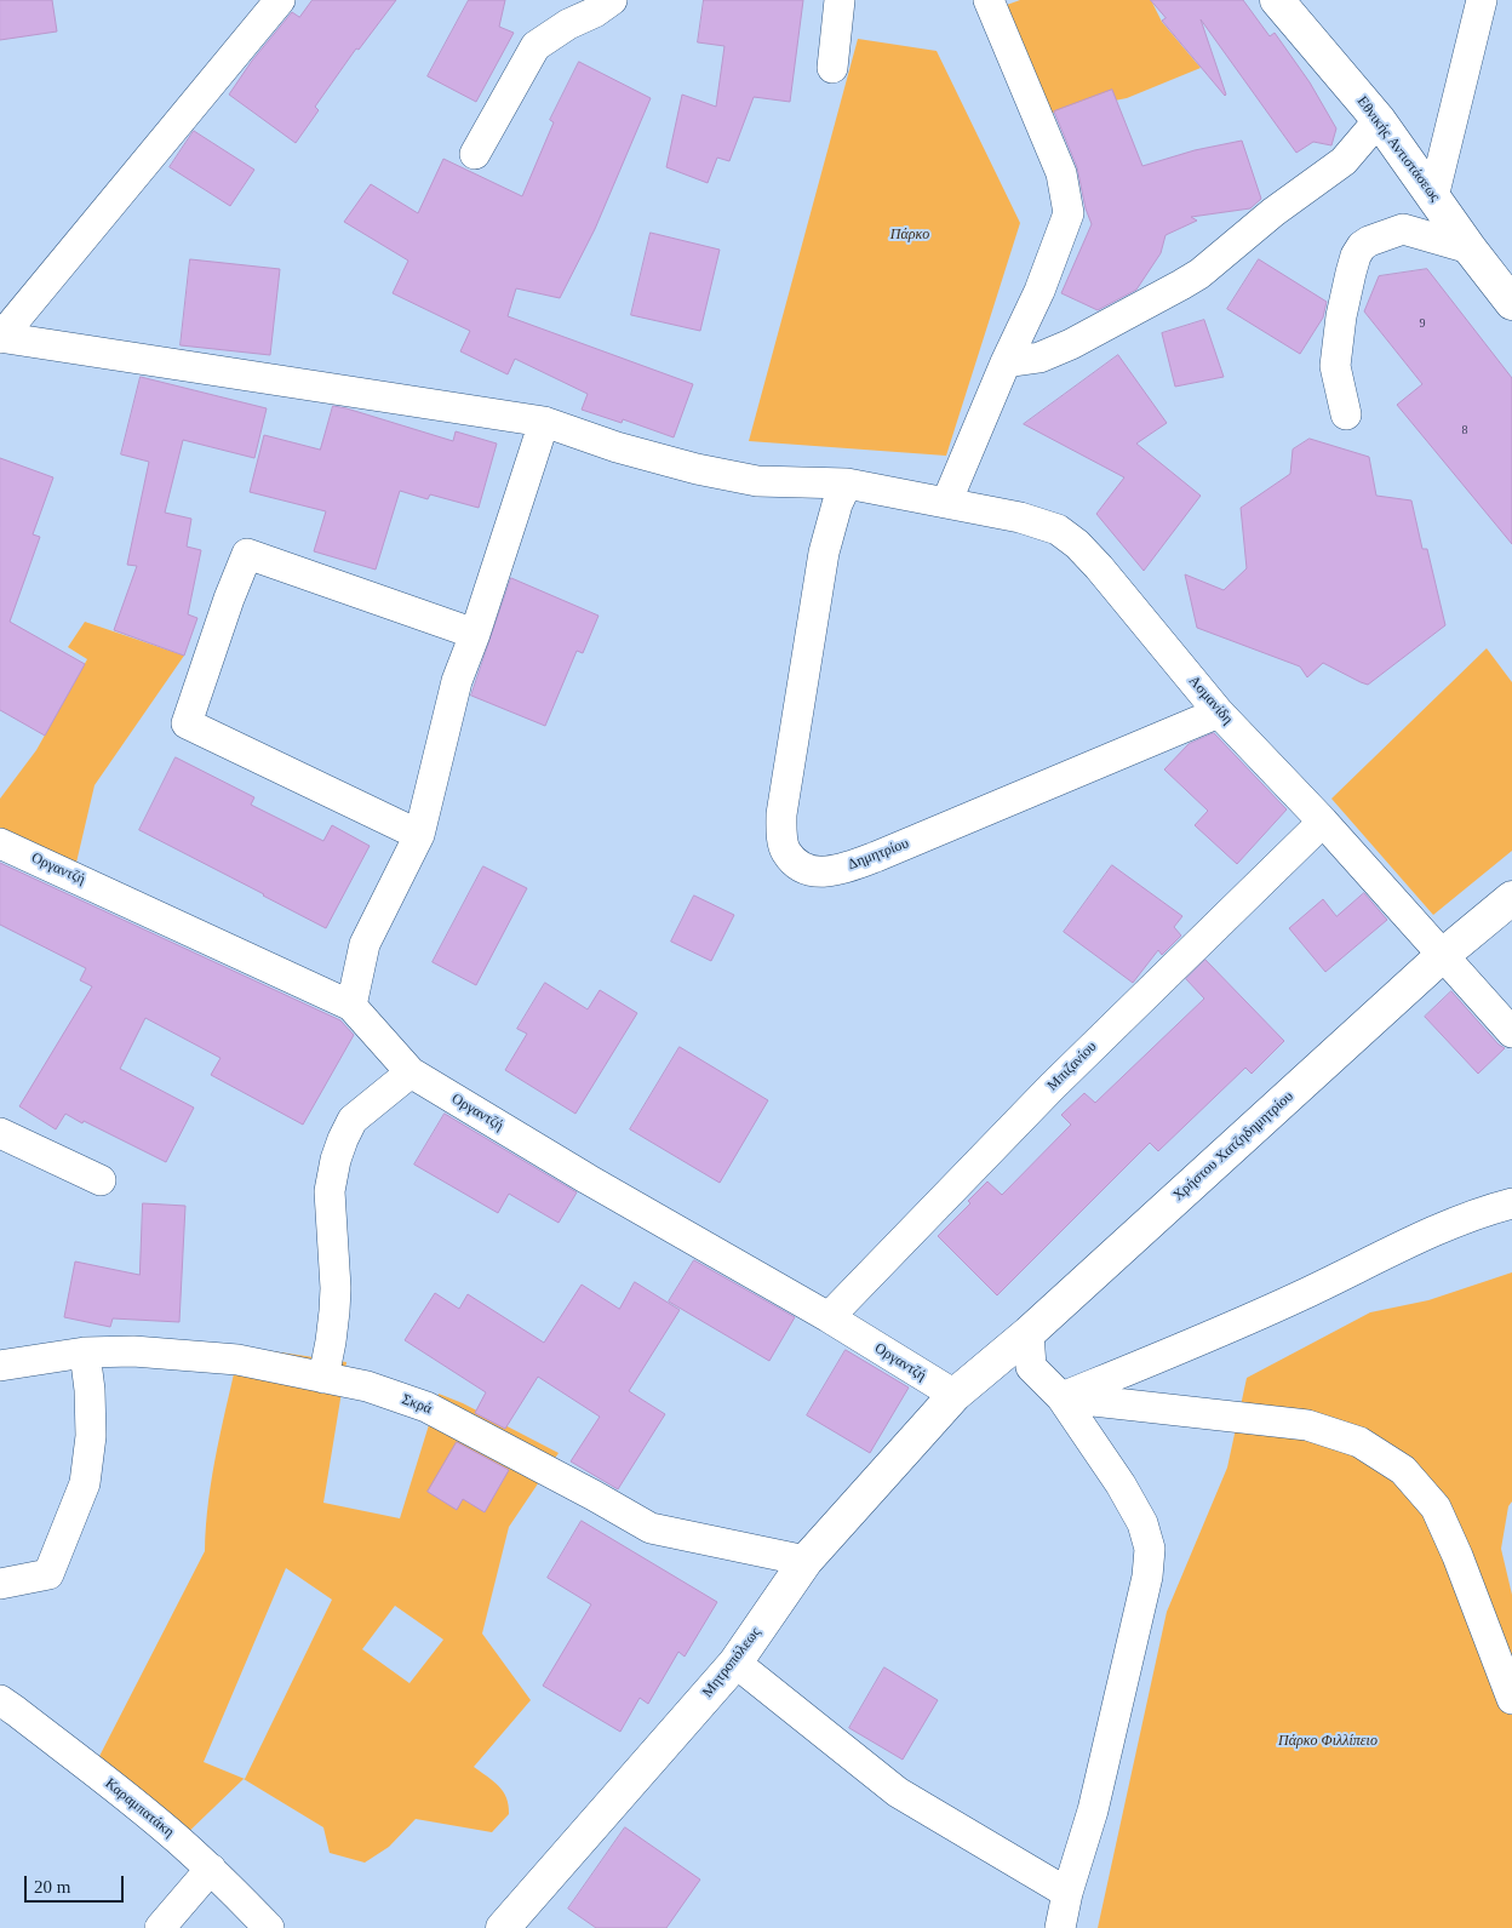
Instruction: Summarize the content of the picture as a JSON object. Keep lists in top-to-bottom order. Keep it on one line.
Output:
{"streets":{"main road":["Εθνικής Αντιστάσεως","Χρήστου Χατζηδημητρίου","Μητροπόλεως"],"street":["Ασμανίδη","Δημητρίου","Οργαντζή","Μπιζανίου","Σκρά","Καραμπατάκη"]},"crossings":[["Ασμανίδη","Δημητρίου"],["Ασμανίδη","Μπιζανίου"],["Ασμανίδη","Χρήστου Χατζηδημητρίου"],["Οργαντζή","Μπιζανίου"],["Οργαντζή","Χρήστου Χατζηδημητρίου"],["Οργαντζή","Μητροπόλεως"],["Χρήστου Χατζηδημητρίου","Μητροπόλεως"],["Σκρά","Μητροπόλεως"]],"parks":["Πάρκο","Πάρκο Φιλλίπειο"],"house_numbers":["9","8"],"scale_bar":"20 m"}
